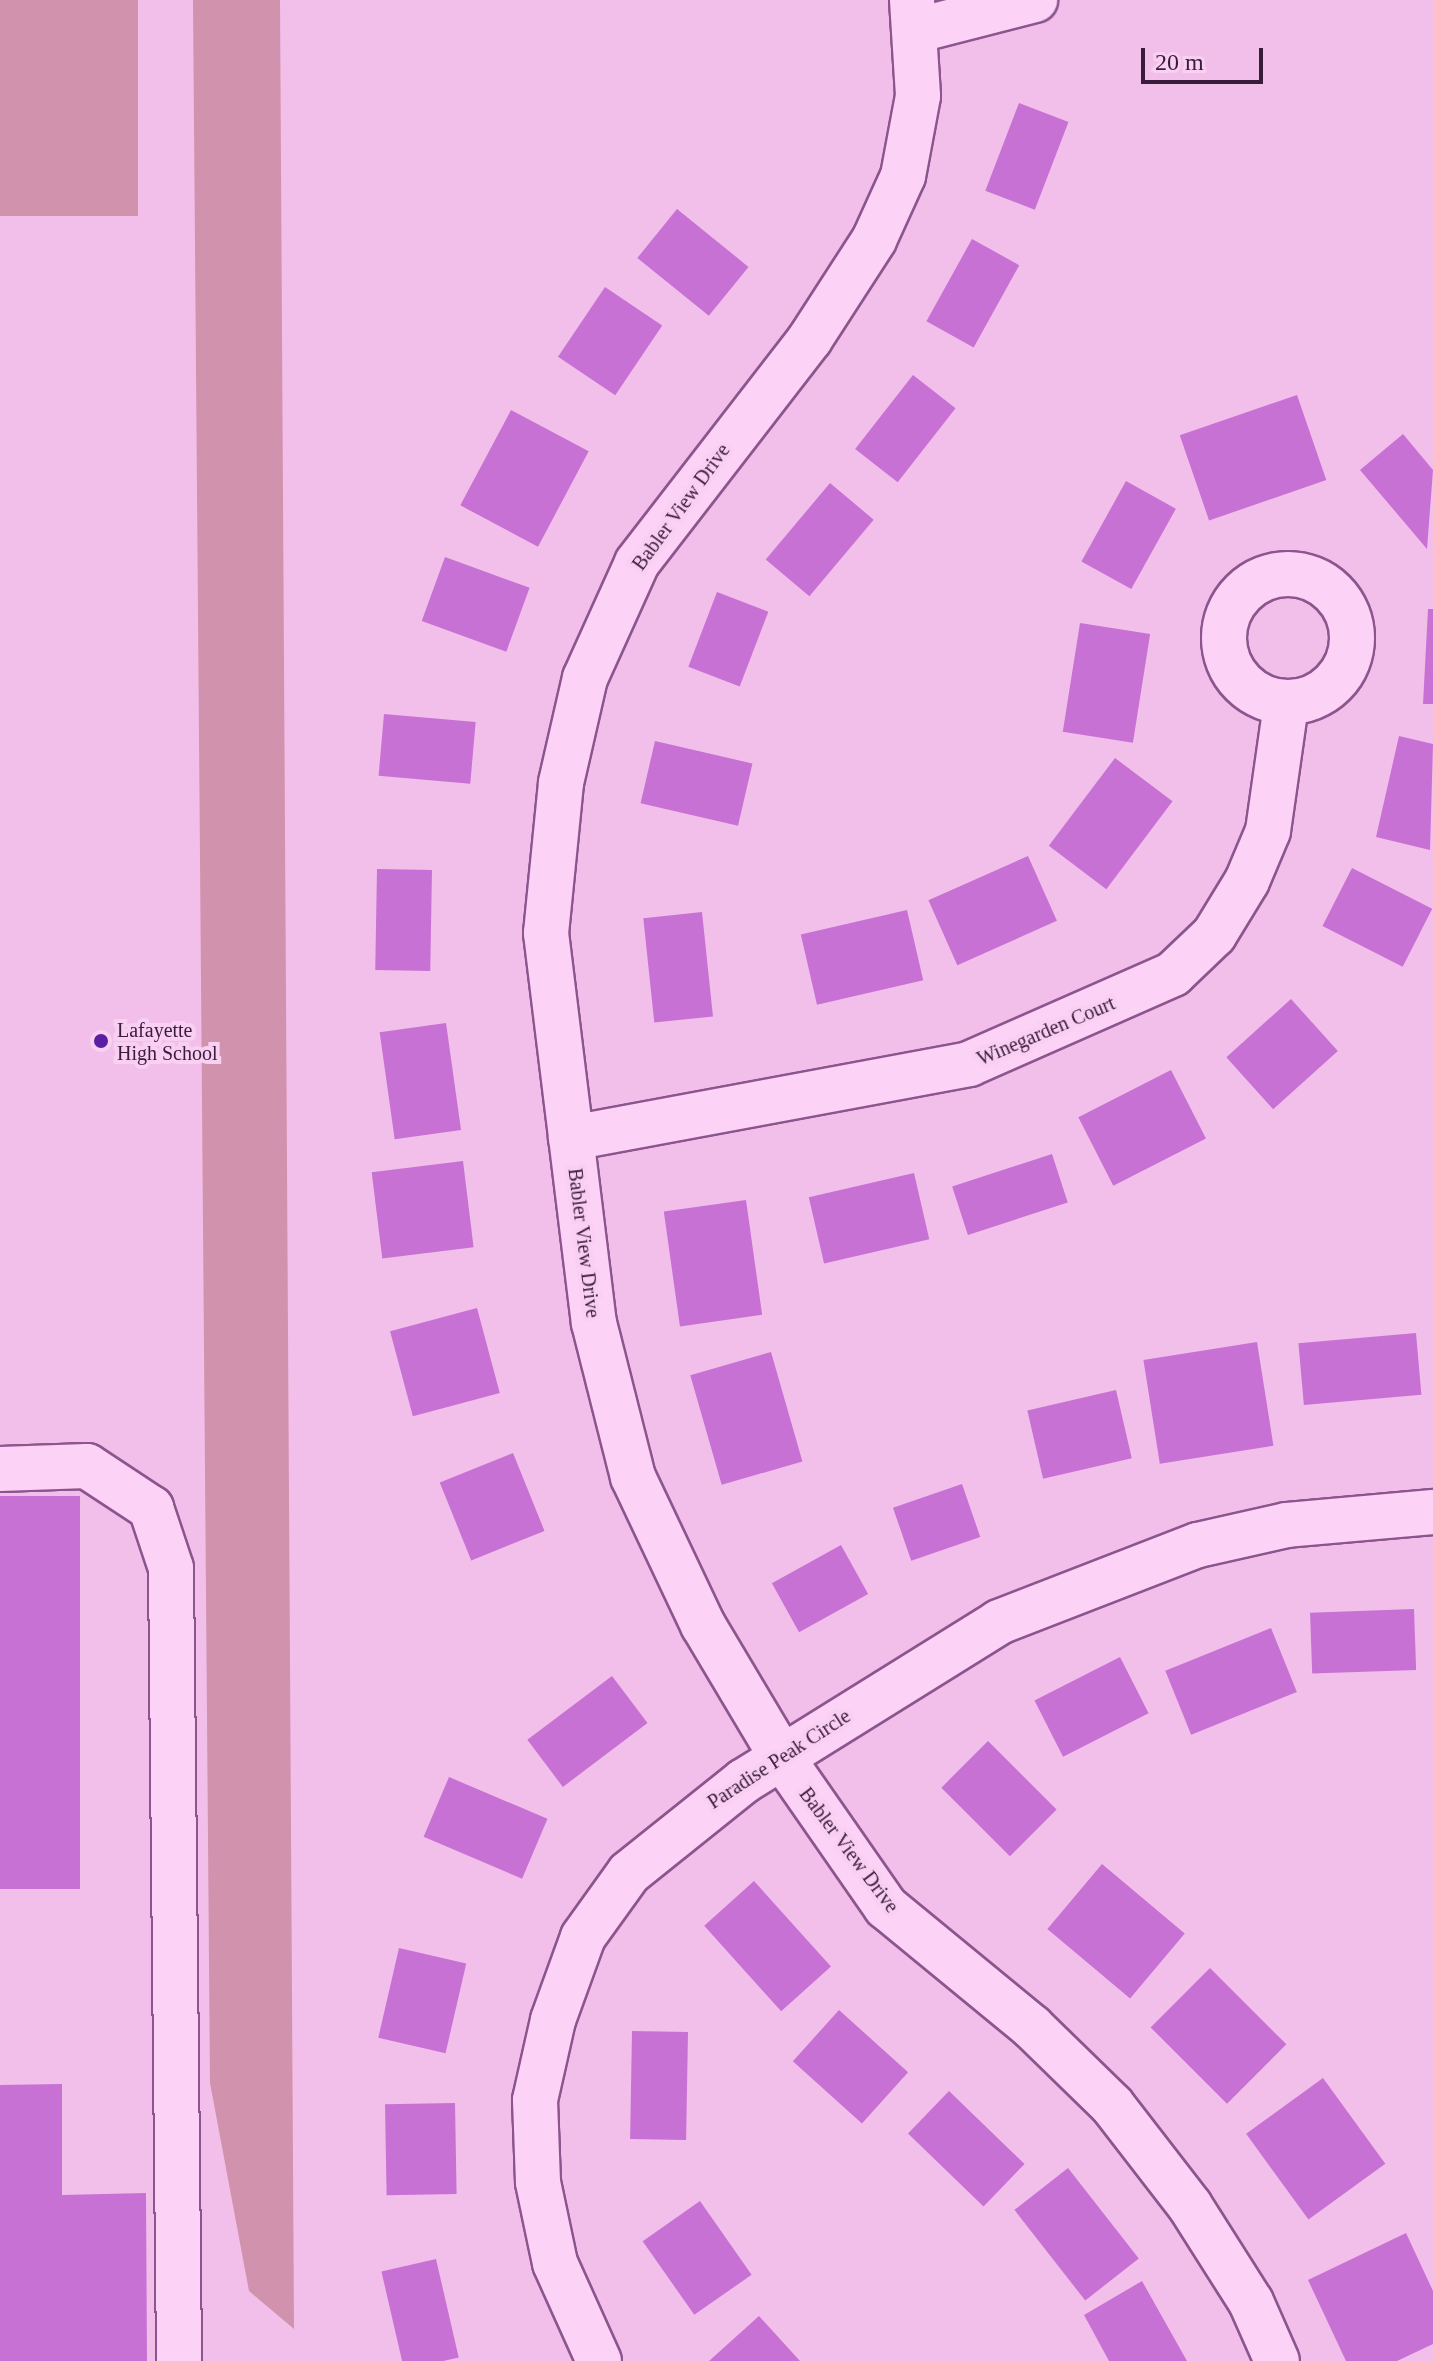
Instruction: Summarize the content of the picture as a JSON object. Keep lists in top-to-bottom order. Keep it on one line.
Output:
{"streets":{"street":["Babler View Drive","Winegarden Court","Paradise Peak Circle"]},"crossings":[["Babler View Drive","Winegarden Court"],["Babler View Drive","Paradise Peak Circle"]],"places":["Lafayette High School"],"scale_bar":"20 m"}
